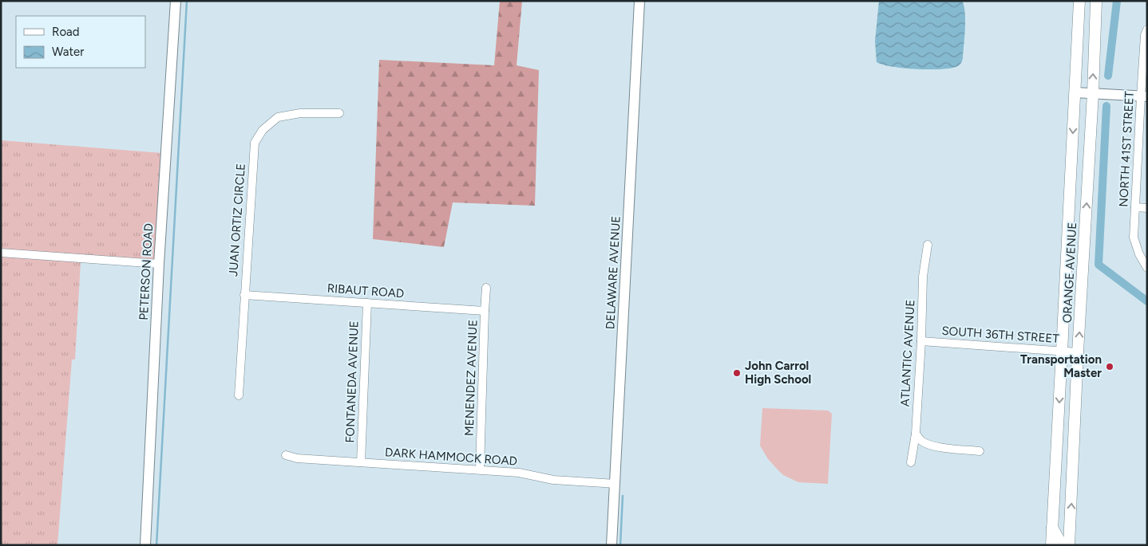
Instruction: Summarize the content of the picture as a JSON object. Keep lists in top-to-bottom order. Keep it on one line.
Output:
{"streets":{"main road":["ORANGE AVENUE"],"street":["NORTH 41ST STREET","JUAN ORTIZ CIRCLE","PETERSON ROAD","DELAWARE AVENUE","RIBAUT ROAD","SOUTH 36TH STREET","ATLANTIC AVENUE","MENENDEZ AVENUE","FONTANEDA AVENUE","DARK HAMMOCK ROAD"]},"crossings":[["JUAN ORTIZ CIRCLE","RIBAUT ROAD"],["DELAWARE AVENUE","DARK HAMMOCK ROAD"],["ORANGE AVENUE","SOUTH 36TH STREET"],["RIBAUT ROAD","MENENDEZ AVENUE"],["RIBAUT ROAD","FONTANEDA AVENUE"],["SOUTH 36TH STREET","ATLANTIC AVENUE"],["MENENDEZ AVENUE","DARK HAMMOCK ROAD"],["FONTANEDA AVENUE","DARK HAMMOCK ROAD"]],"places":["Transportation Master","John Carrol High School"],"legend":["Road","Water"]}
